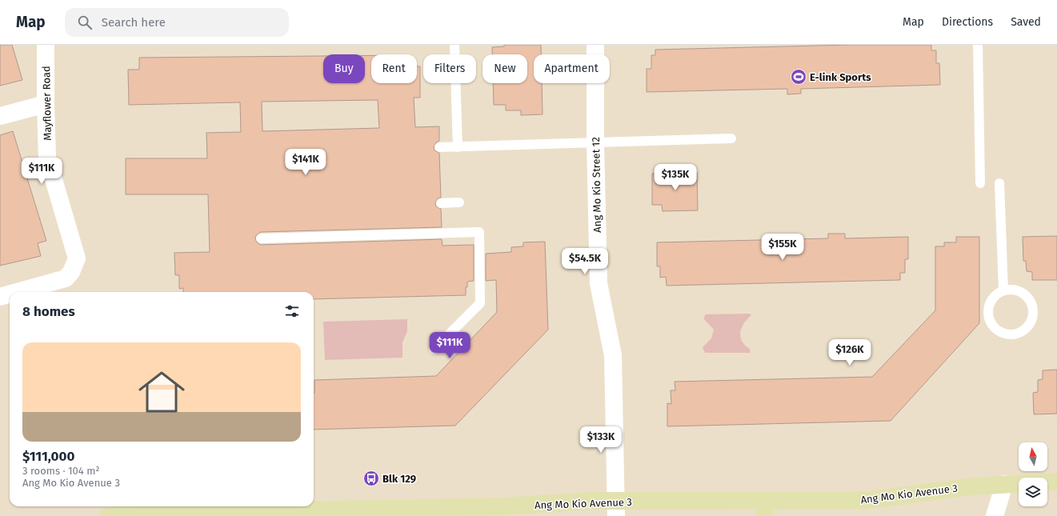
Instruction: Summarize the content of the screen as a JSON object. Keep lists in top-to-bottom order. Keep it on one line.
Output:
{"streets":{"main road":["Ang Mo Kio Avenue 3"],"street":["Mayflower Road","Ang Mo Kio Street 12"]},"crossings":[["Ang Mo Kio Street 12","Ang Mo Kio Avenue 3"]],"places":{"sports":["E-link Sports"],"bus stop":["Blk 129"]},"north":"top","page":{"header":"Map","search":"Search here","nav":["Map","Directions","Saved"],"chip":["Buy","Rent","Filters","New","Apartment"],"price":["$141K","$111K","$135K","$155K","$54.5K","$111K","$126K","$133K"],"heading":"8 homes","list":[{"name":"$111,000","note":"3 rooms · 104 m² · Ang Mo Kio Avenue 3"}]}}
